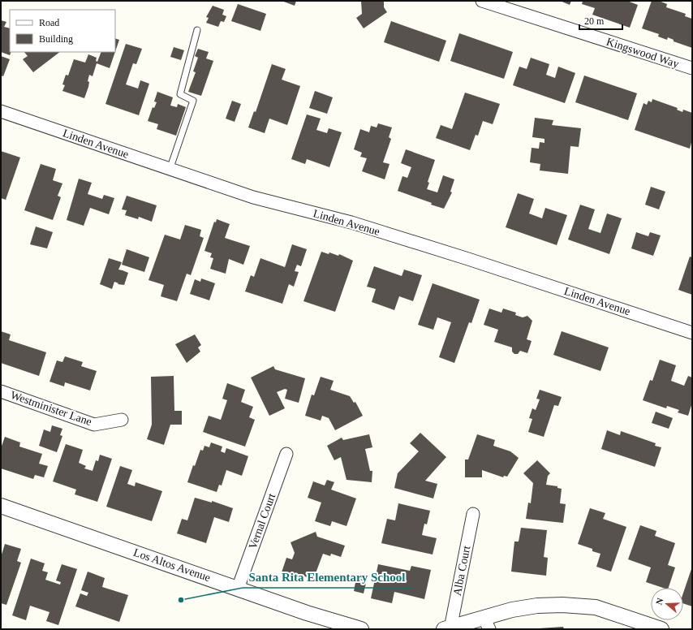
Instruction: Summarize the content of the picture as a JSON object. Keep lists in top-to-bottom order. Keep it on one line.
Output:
{"streets":{"street":["Kingswood Way","Linden Avenue","Westminister Lane","Vernal Court","Los Altos Avenue","Alba Court"]},"crossings":[["Vernal Court","Los Altos Avenue"]],"places":["Santa Rita Elementary School"],"legend":["Road","Building"],"scale_bar":"20 m","north":"left"}
